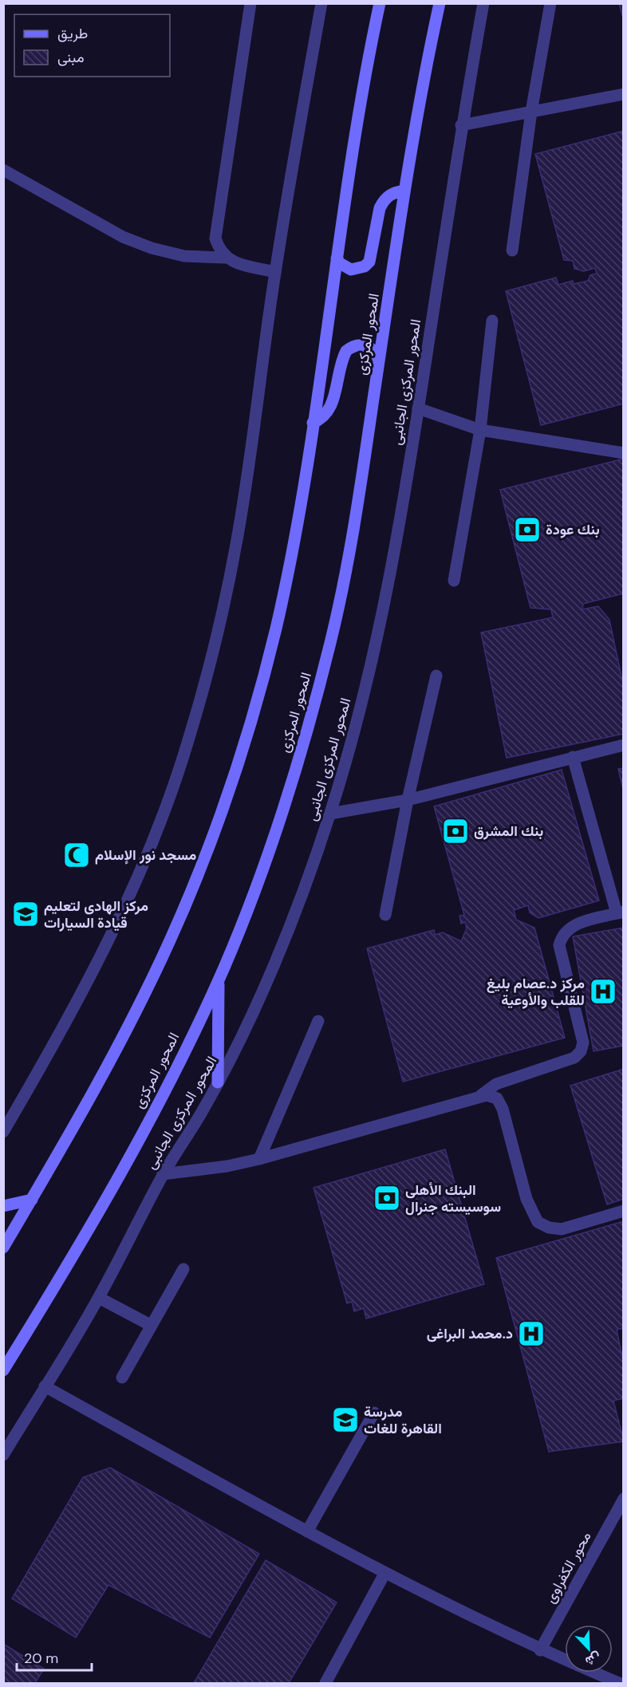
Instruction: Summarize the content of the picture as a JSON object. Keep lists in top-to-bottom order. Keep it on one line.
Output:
{"streets":{"main road":["المحور المركزى"],"street":["المحور المركزى الجانبى","محور الكفراوى"]},"places":{"bank":["بنك عودة","بنك المشرق","البنك الأهلى سوسيسته جنرال"],"mosque":["مسجد نور الإسلام"],"school or university":["مركز الهادى لتعليم قيادة السيارات","مدرسة القاهرة للغات"],"hospital":["مركز د.عصام بليغ للقلب والأوعية","د.محمد البراغى"]},"legend":["طريق","مبنى"],"scale_bar":"20 m","north":"bottom right"}
